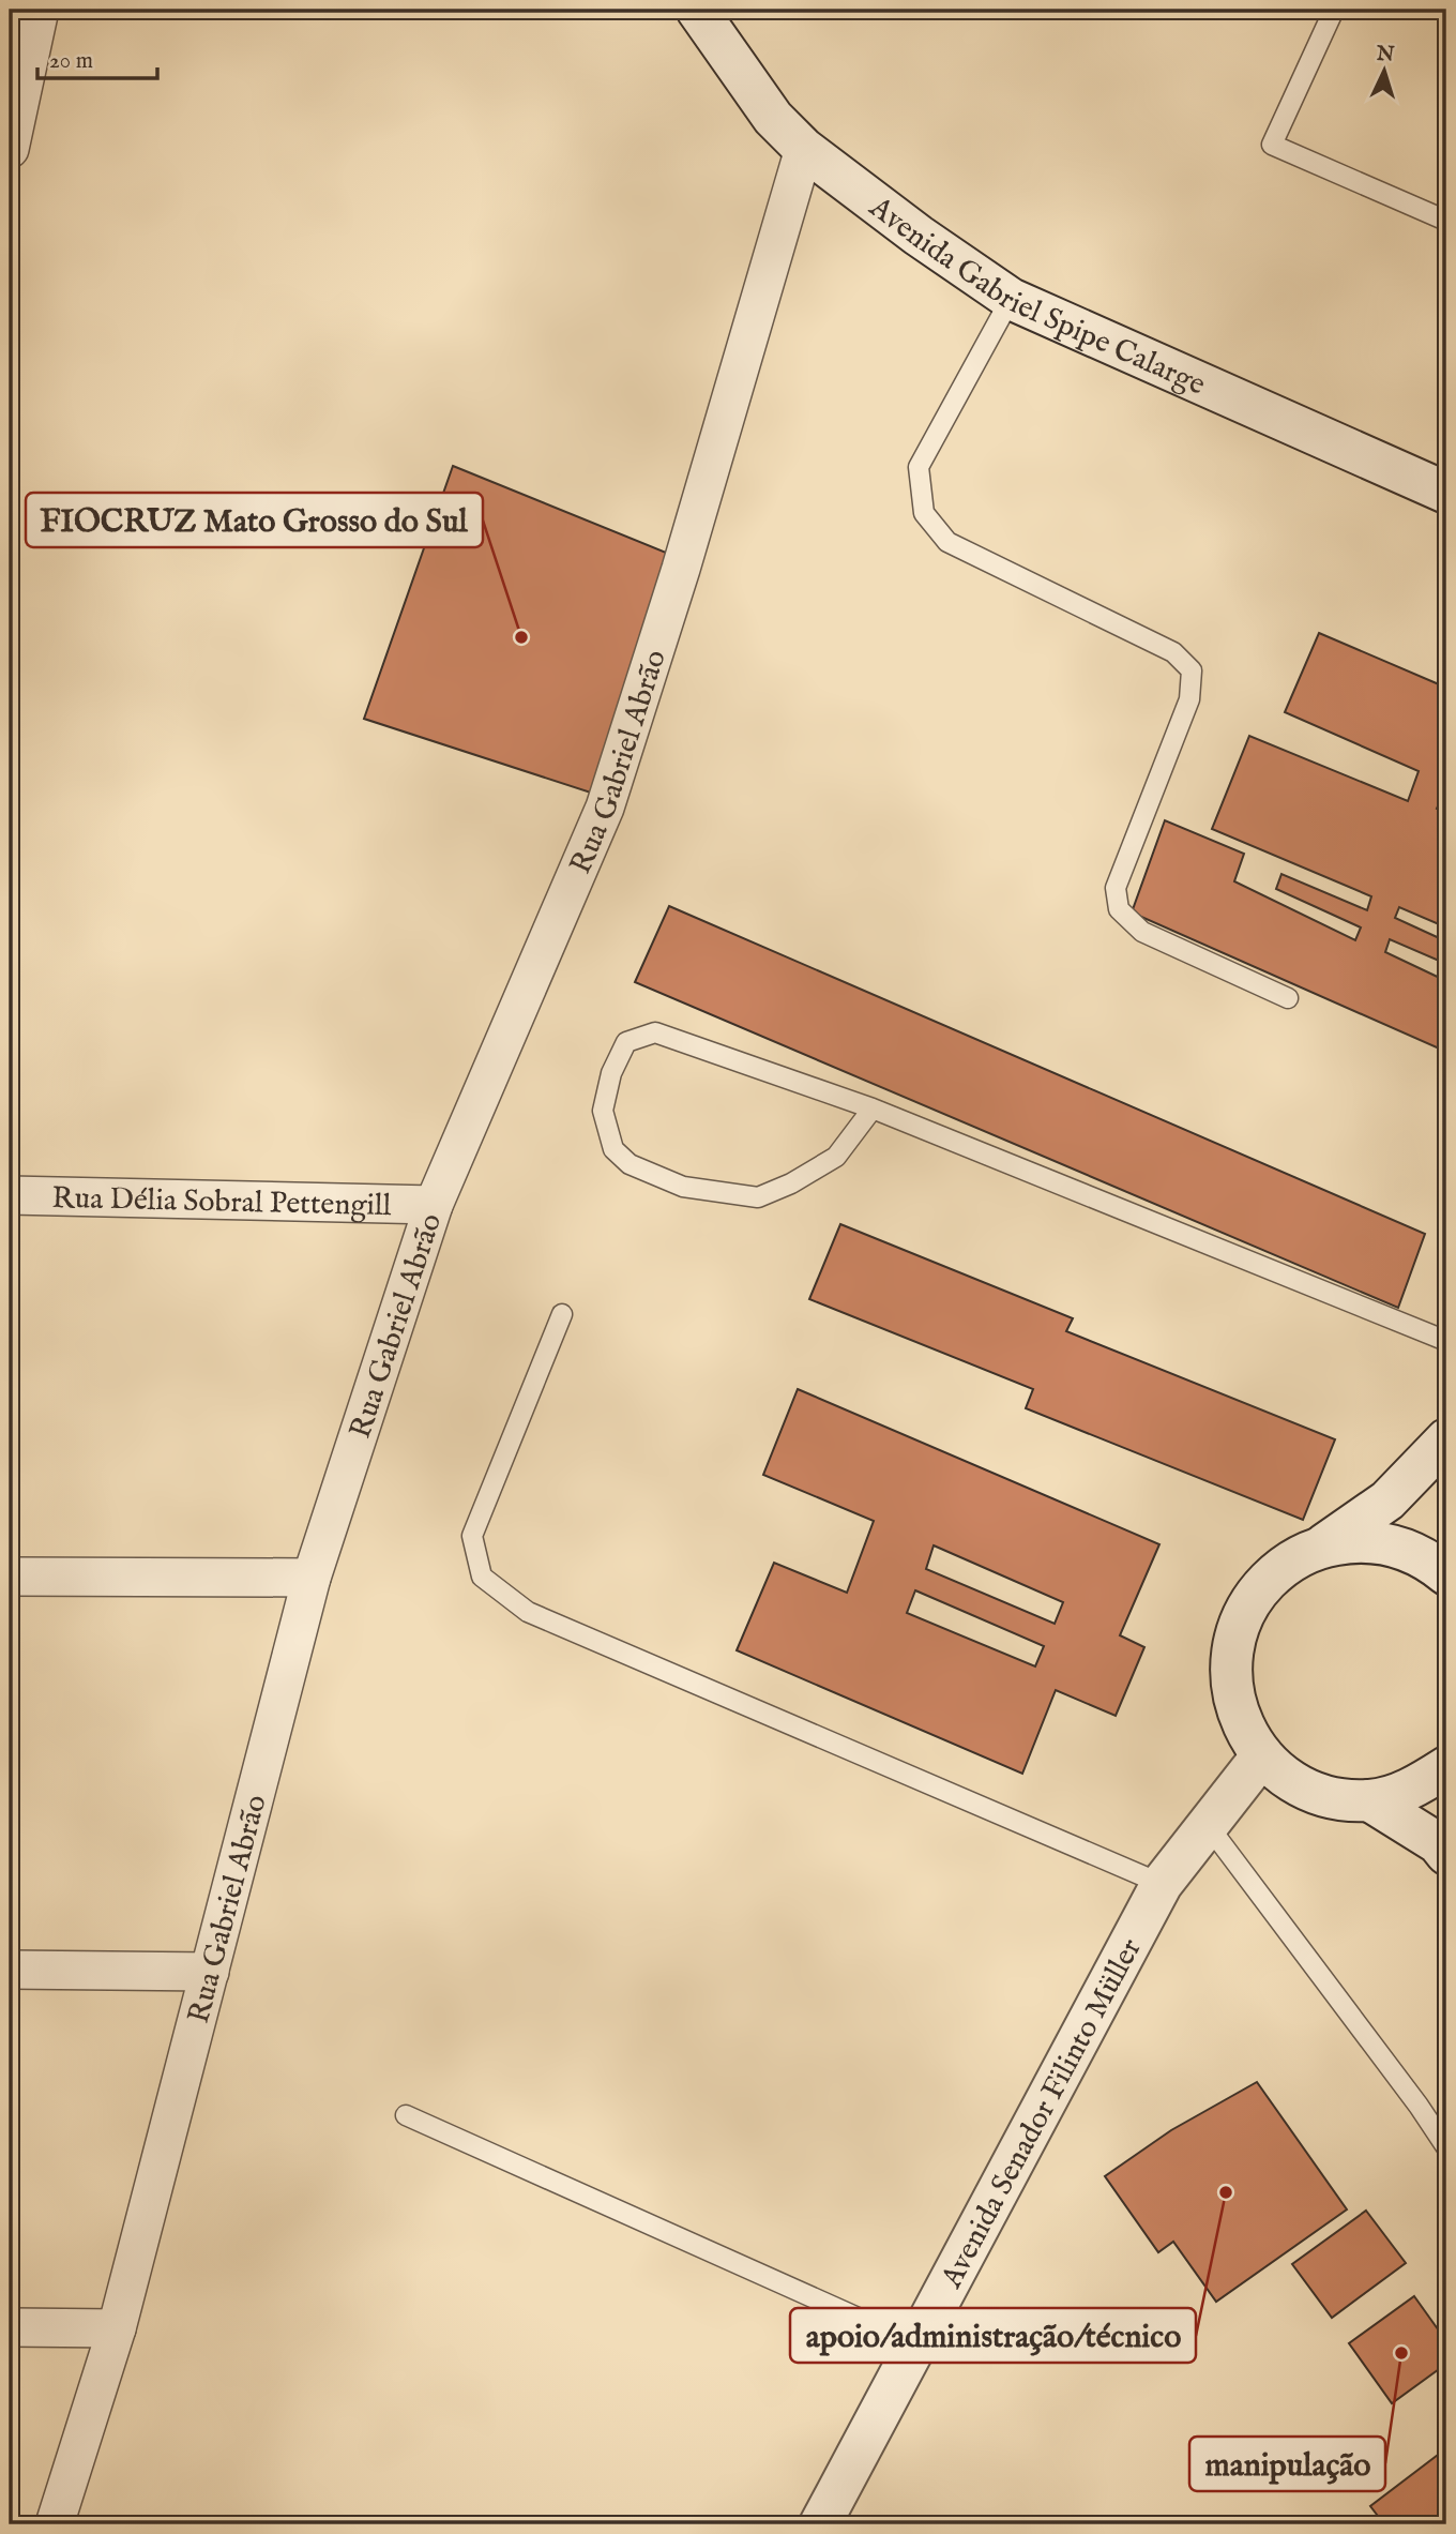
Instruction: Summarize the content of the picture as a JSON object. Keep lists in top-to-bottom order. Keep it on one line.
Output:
{"streets":{"main road":["Avenida Gabriel Spipe Calarge","Avenida Senador Filinto Müller"],"street":["Rua Gabriel Abrão","Rua Délia Sobral Pettengill"]},"crossings":[["Avenida Gabriel Spipe Calarge","Rua Gabriel Abrão"],["Rua Gabriel Abrão","Rua Délia Sobral Pettengill"]],"places":["FIOCRUZ Mato Grosso do Sul","apoio/administração/técnico","manipulação"],"scale_bar":"20 m","north":"top"}
